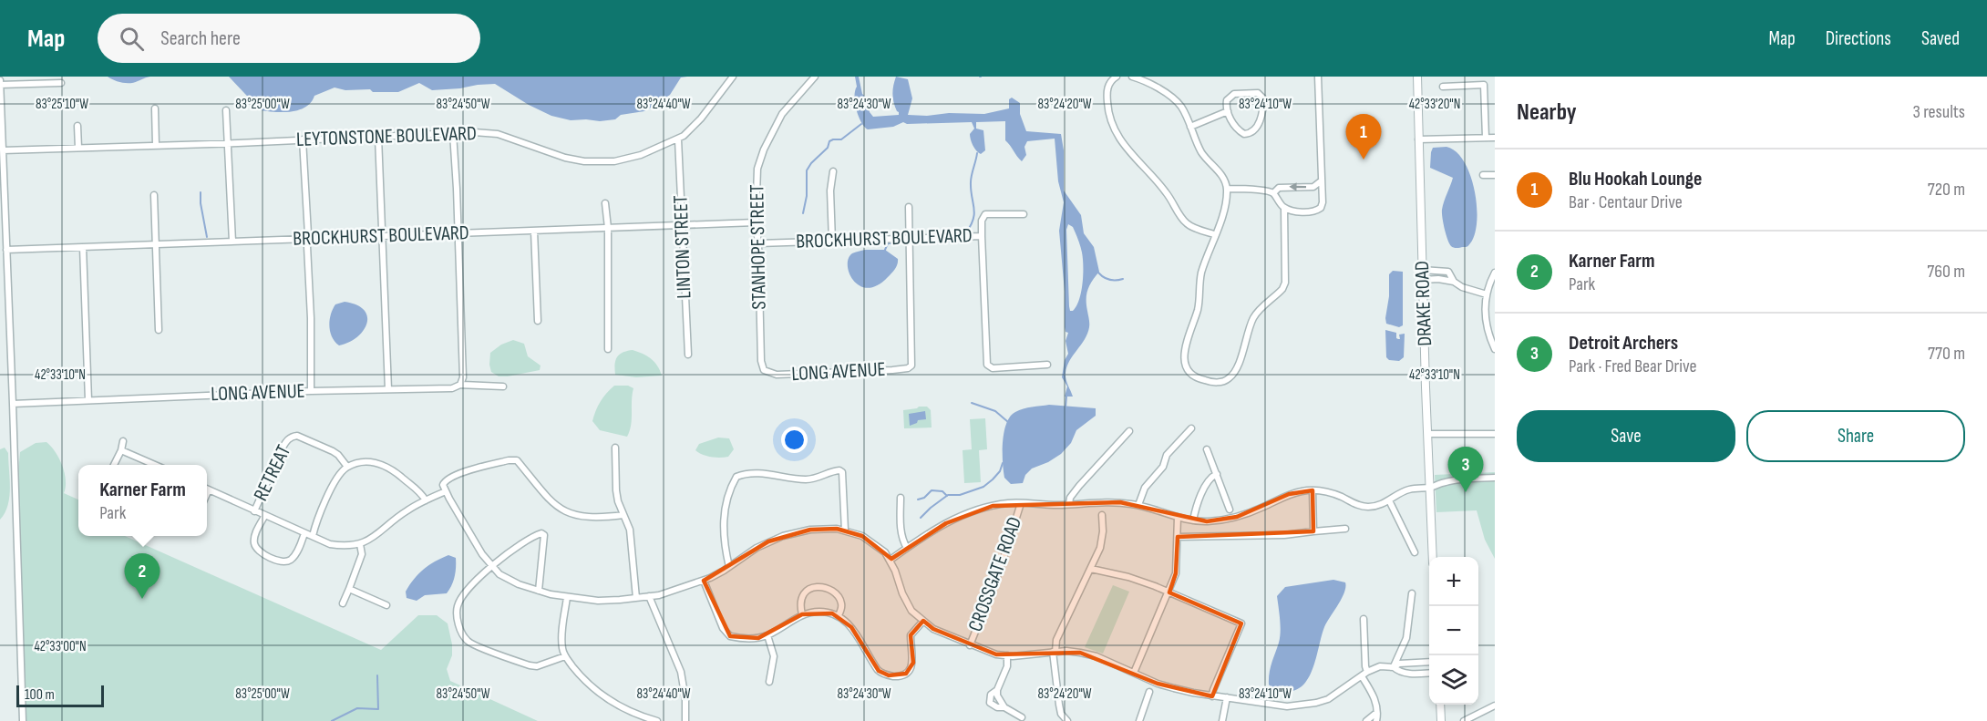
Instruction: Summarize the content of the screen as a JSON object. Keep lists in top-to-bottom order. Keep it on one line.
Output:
{"streets":{"street":["LEYTONSTONE BOULEVARD","BROCKHURST BOULEVARD","LINTON STREET","STANHOPE STREET","DRAKE ROAD","LONG AVENUE","RETREAT","CROSSGATE ROAD"]},"crossings":[["LEYTONSTONE BOULEVARD","LINTON STREET"],["BROCKHURST BOULEVARD","LINTON STREET"],["BROCKHURST BOULEVARD","STANHOPE STREET"],["BROCKHURST BOULEVARD","LONG AVENUE"],["STANHOPE STREET","LONG AVENUE"]],"scale_bar":"100 m","page":{"header":"Map","search":"Search here","nav":["Map","Directions","Saved"],"heading":["Nearby","3 results"],"pins":["1","3","2"],"list":[{"mark":"1","name":"Blu Hookah Lounge","note":"Bar · Centaur Drive","value":"720 m"},{"mark":"2","name":"Karner Farm","note":"Park","value":"760 m"},{"mark":"3","name":"Detroit Archers","note":"Park · Fred Bear Drive","value":"770 m"}],"buttons":["Save","Share"],"popup":["Karner Farm","Park"],"map_buttons":["+","−"],"scale":"100 m"},"coordinates":["42°33'20\"N","83°25'10\"W","83°25'00\"W","83°24'50\"W","83°24'40\"W","83°24'30\"W","83°24'20\"W","83°24'10\"W","42°33'10\"N","42°33'00\"N"]}
